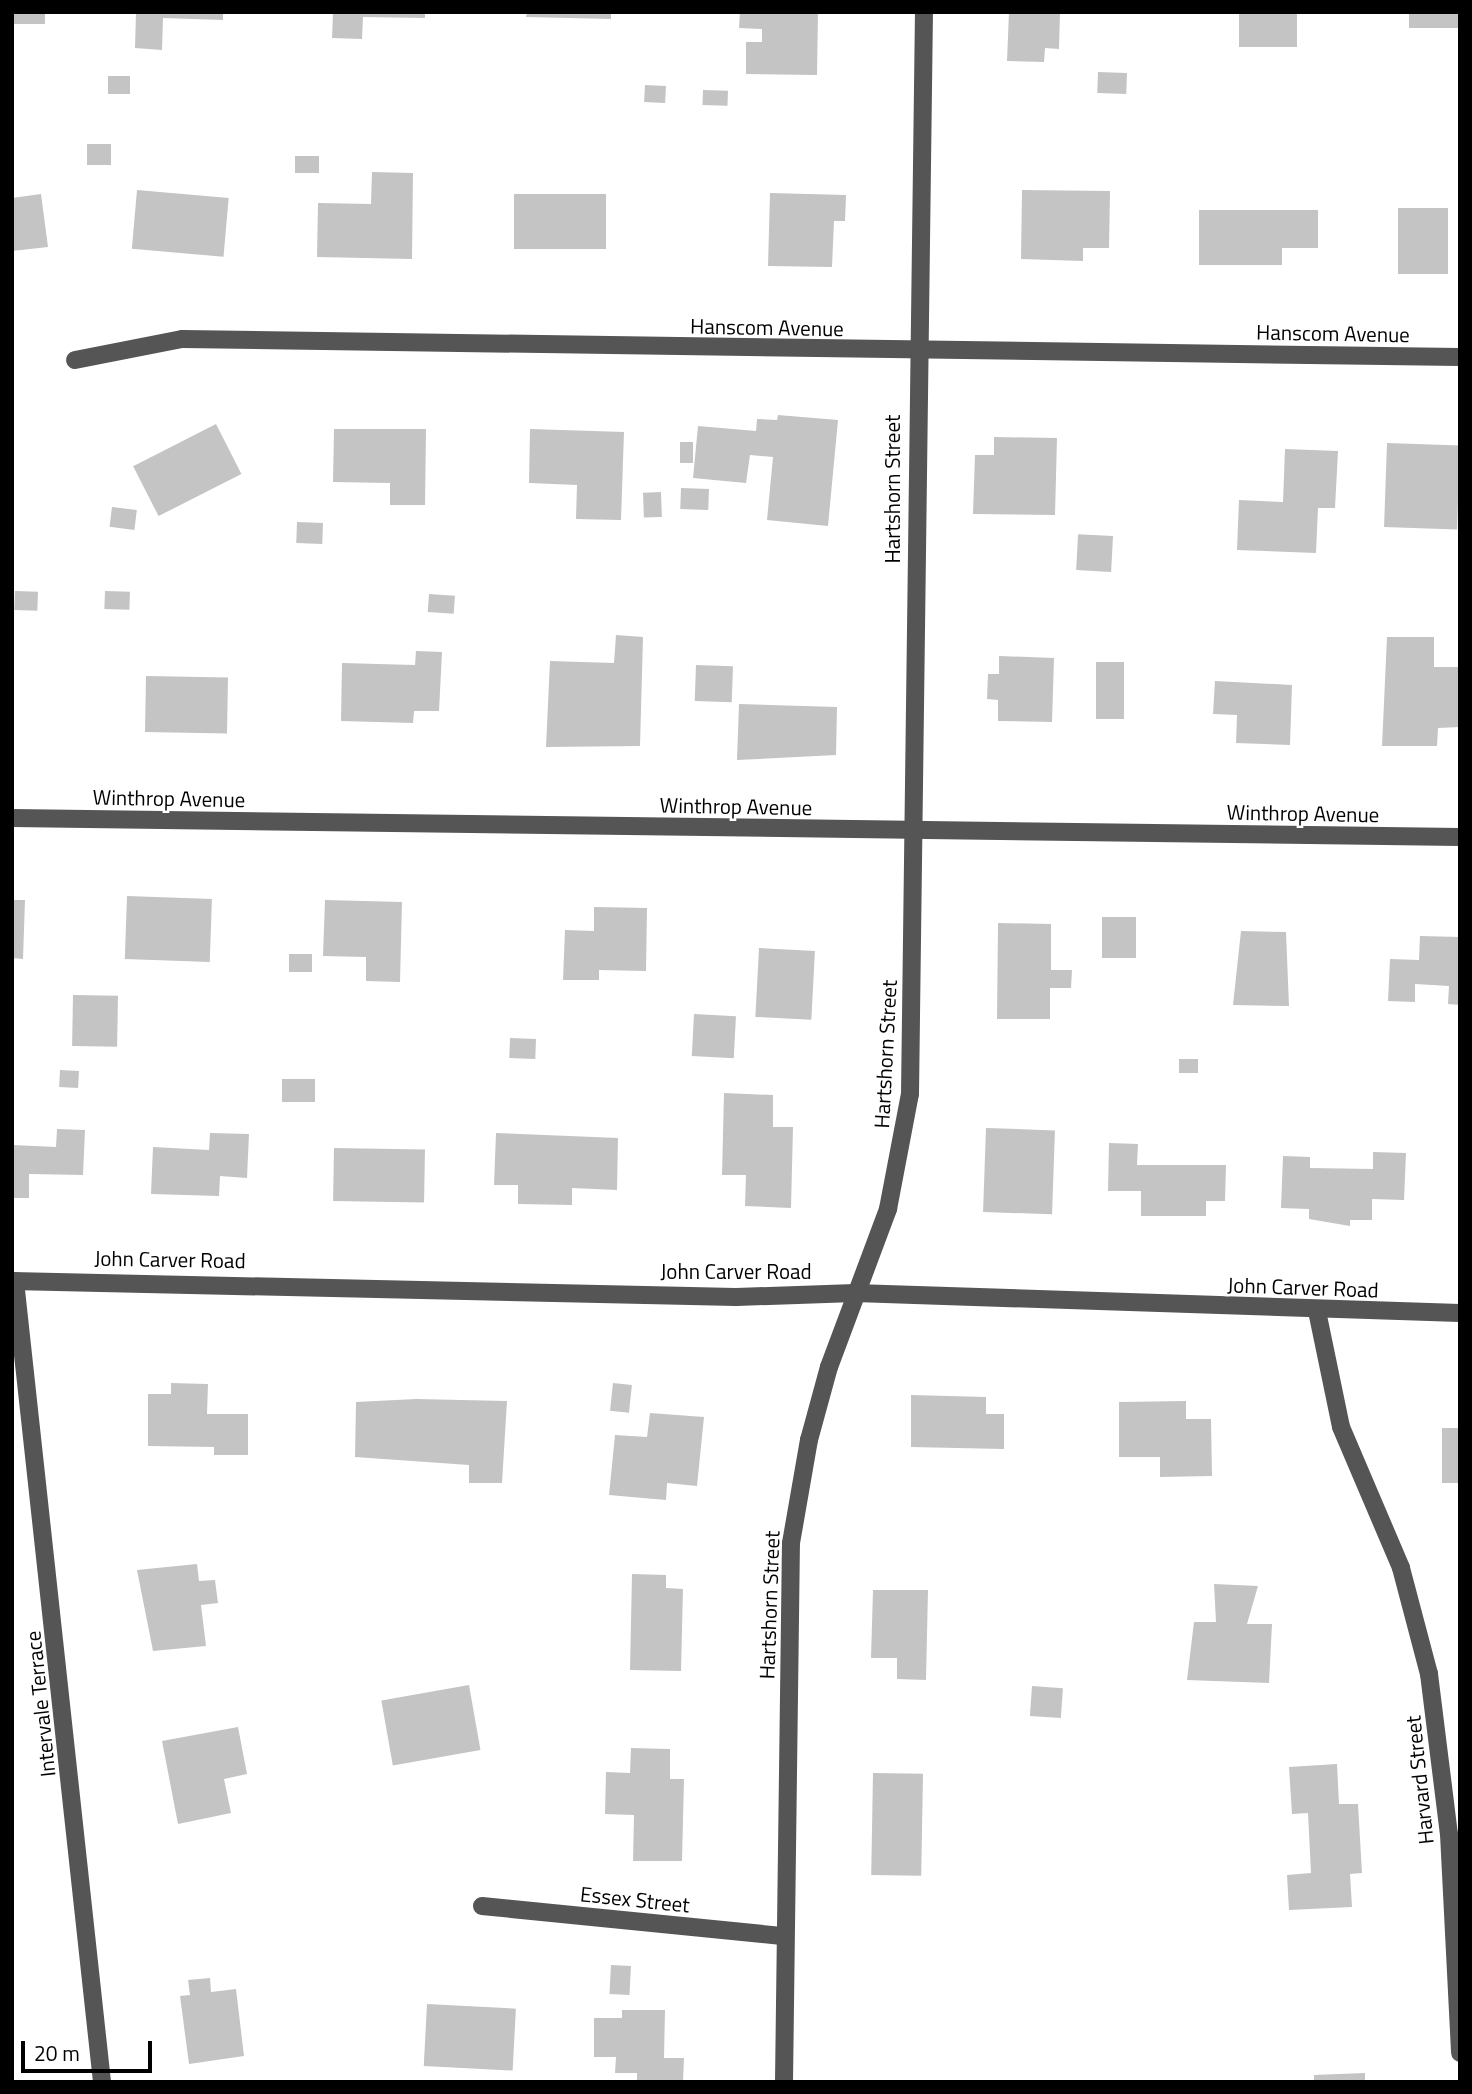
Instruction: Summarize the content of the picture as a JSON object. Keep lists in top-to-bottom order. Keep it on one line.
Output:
{"streets":{"street":["Hanscom Avenue","Hartshorn Street","Winthrop Avenue","John Carver Road","Intervale Terrace","Harvard Street","Essex Street"]},"crossings":[["Hanscom Avenue","Hartshorn Street"],["Hartshorn Street","Winthrop Avenue"],["Hartshorn Street","John Carver Road"],["Hartshorn Street","Essex Street"],["John Carver Road","Intervale Terrace"],["John Carver Road","Harvard Street"]],"scale_bar":"20 m"}
